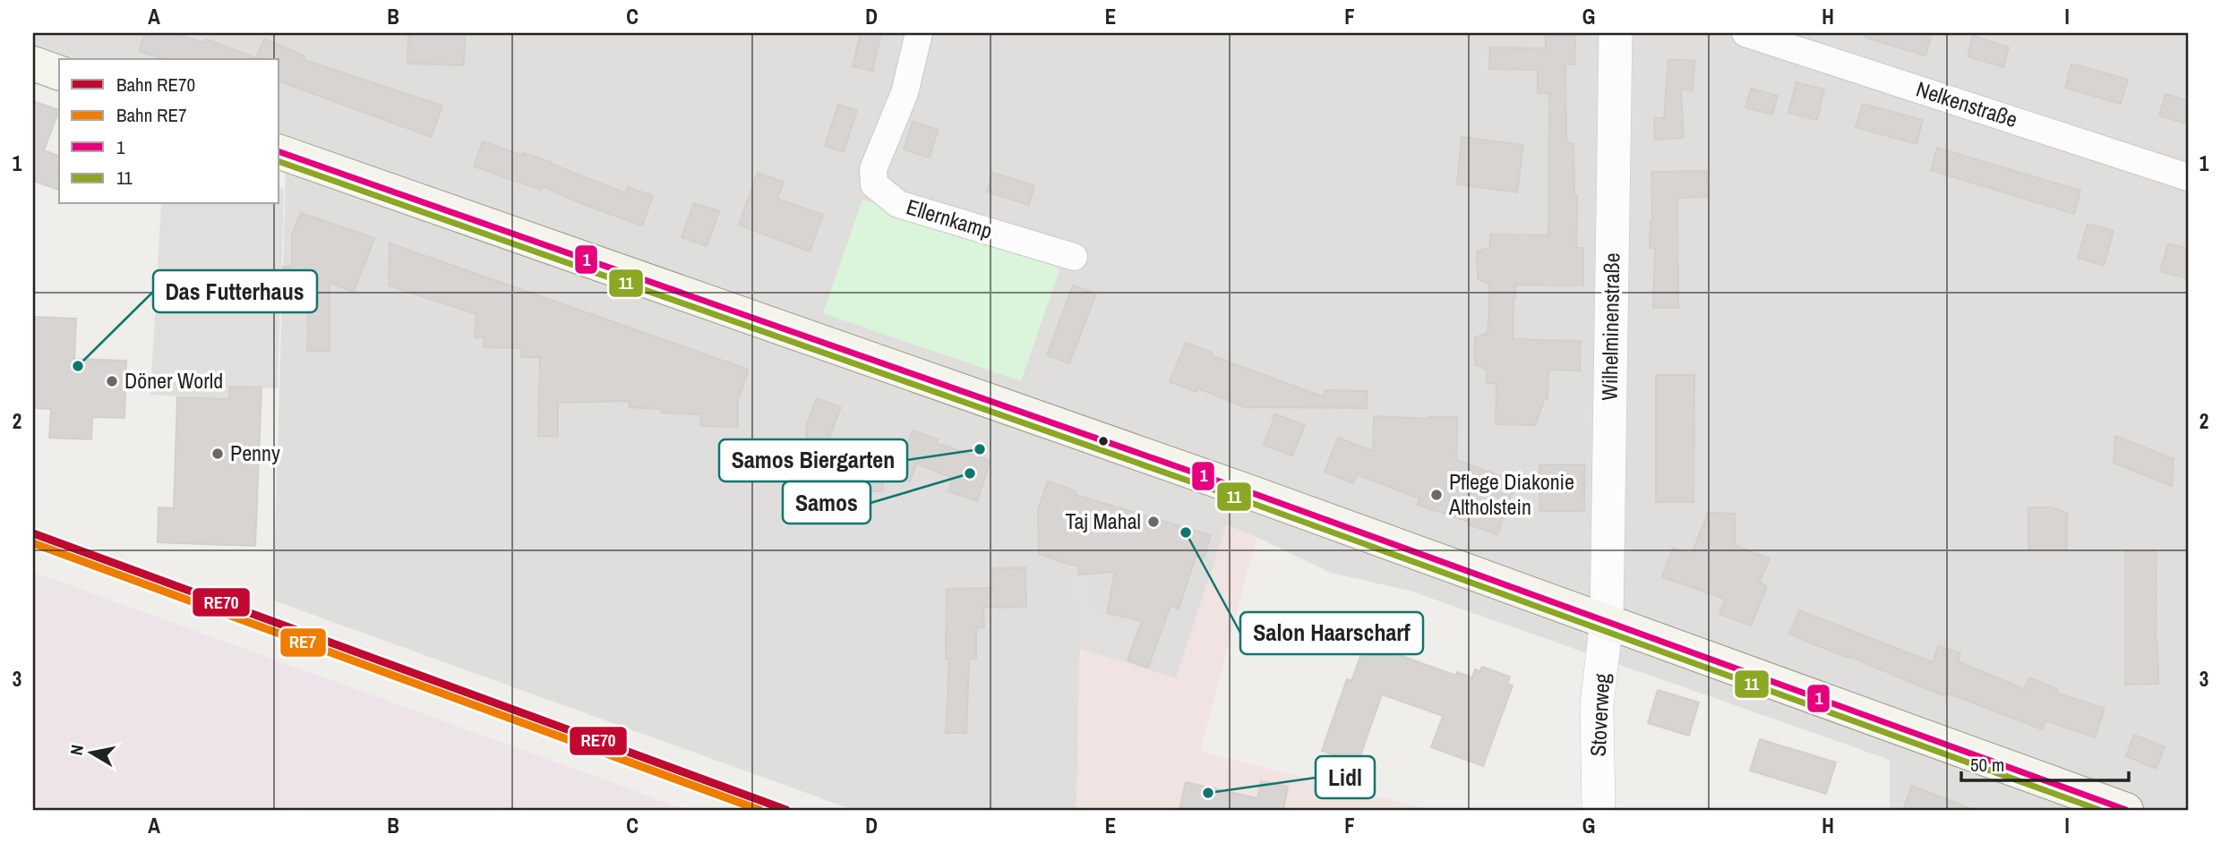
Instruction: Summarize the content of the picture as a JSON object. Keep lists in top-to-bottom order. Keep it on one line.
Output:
{"streets":{"street":["Nelkenstraße","Ellernkamp","Wilhelminenstraße","Stoverweg"]},"crossings":[["Wilhelminenstraße","Stoverweg"]],"places":["Das Futterhaus","Döner World","Samos Biergarten","Penny","Samos","Pflege Diakonie Altholstein","Taj Mahal","Salon Haarscharf","Lidl"],"lines":["transit line 1","transit line 11","rail line RE70","rail line RE7"],"legend":["Bahn RE70","Bahn RE7","1","11"],"scale_bar":"50 m","north":"left","grid":{"columns":["A","B","C","D","E","F","G","H","I"],"rows":["1","2","3"]}}
